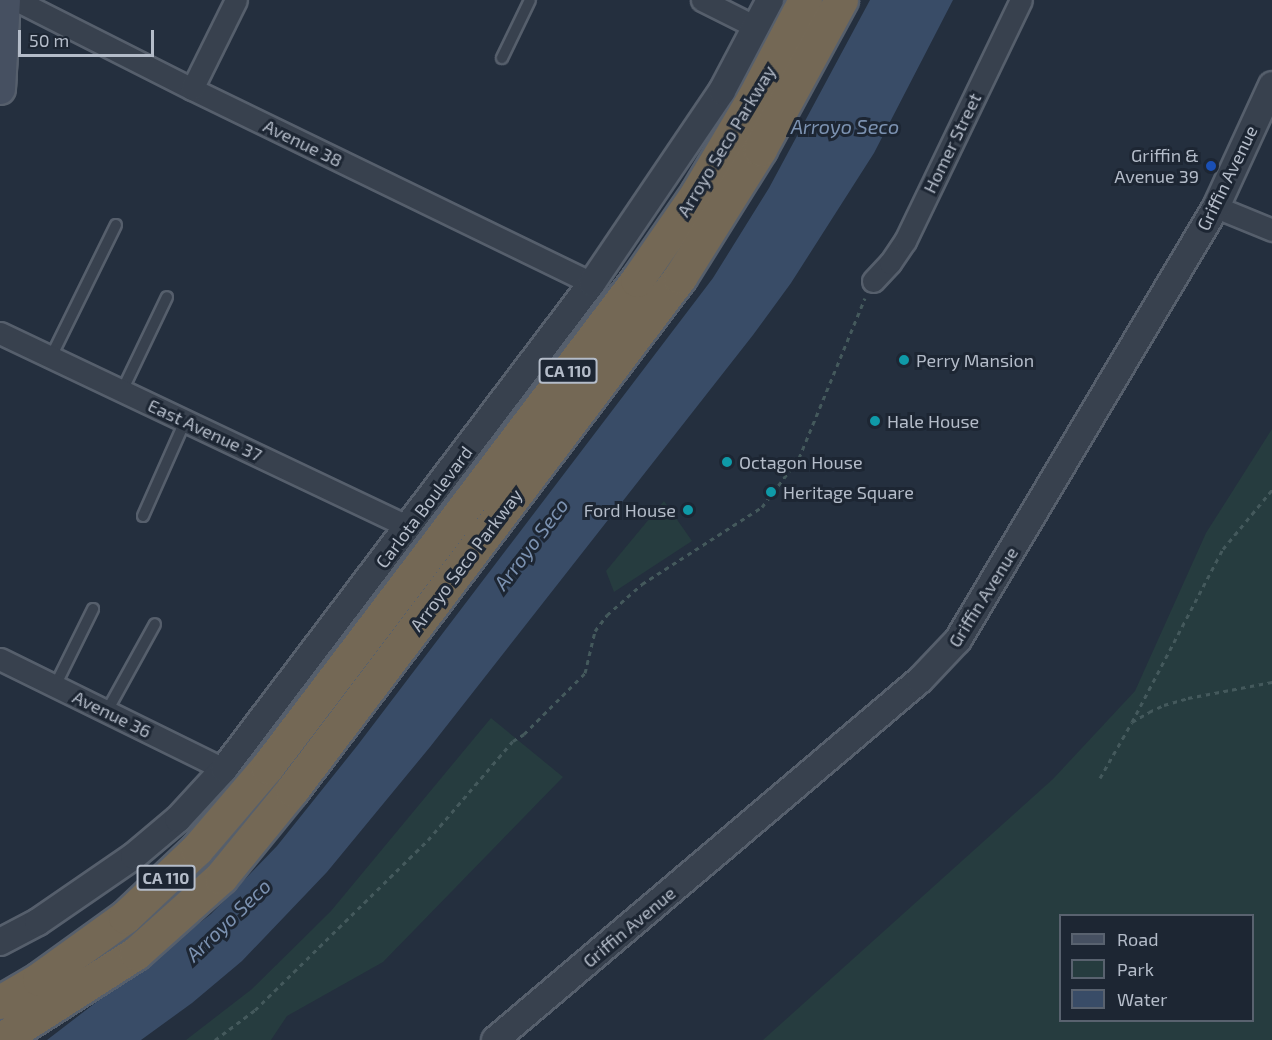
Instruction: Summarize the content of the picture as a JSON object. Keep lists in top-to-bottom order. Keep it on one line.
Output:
{"streets":{"highway":["Arroyo Seco Parkway","CA 110"],"street":["Avenue 38","Homer Street","Griffin Avenue","East Avenue 37","Carlota Boulevard","Avenue 36"]},"crossings":[["Avenue 38","Carlota Boulevard"],["East Avenue 37","Carlota Boulevard"],["Carlota Boulevard","Avenue 36"]],"water":["Arroyo Seco"],"places":["Griffin & Avenue 39","Perry Mansion","Hale House","Octagon House","Heritage Square","Ford House"],"legend":["Road","Park","Water"],"scale_bar":"50 m"}
